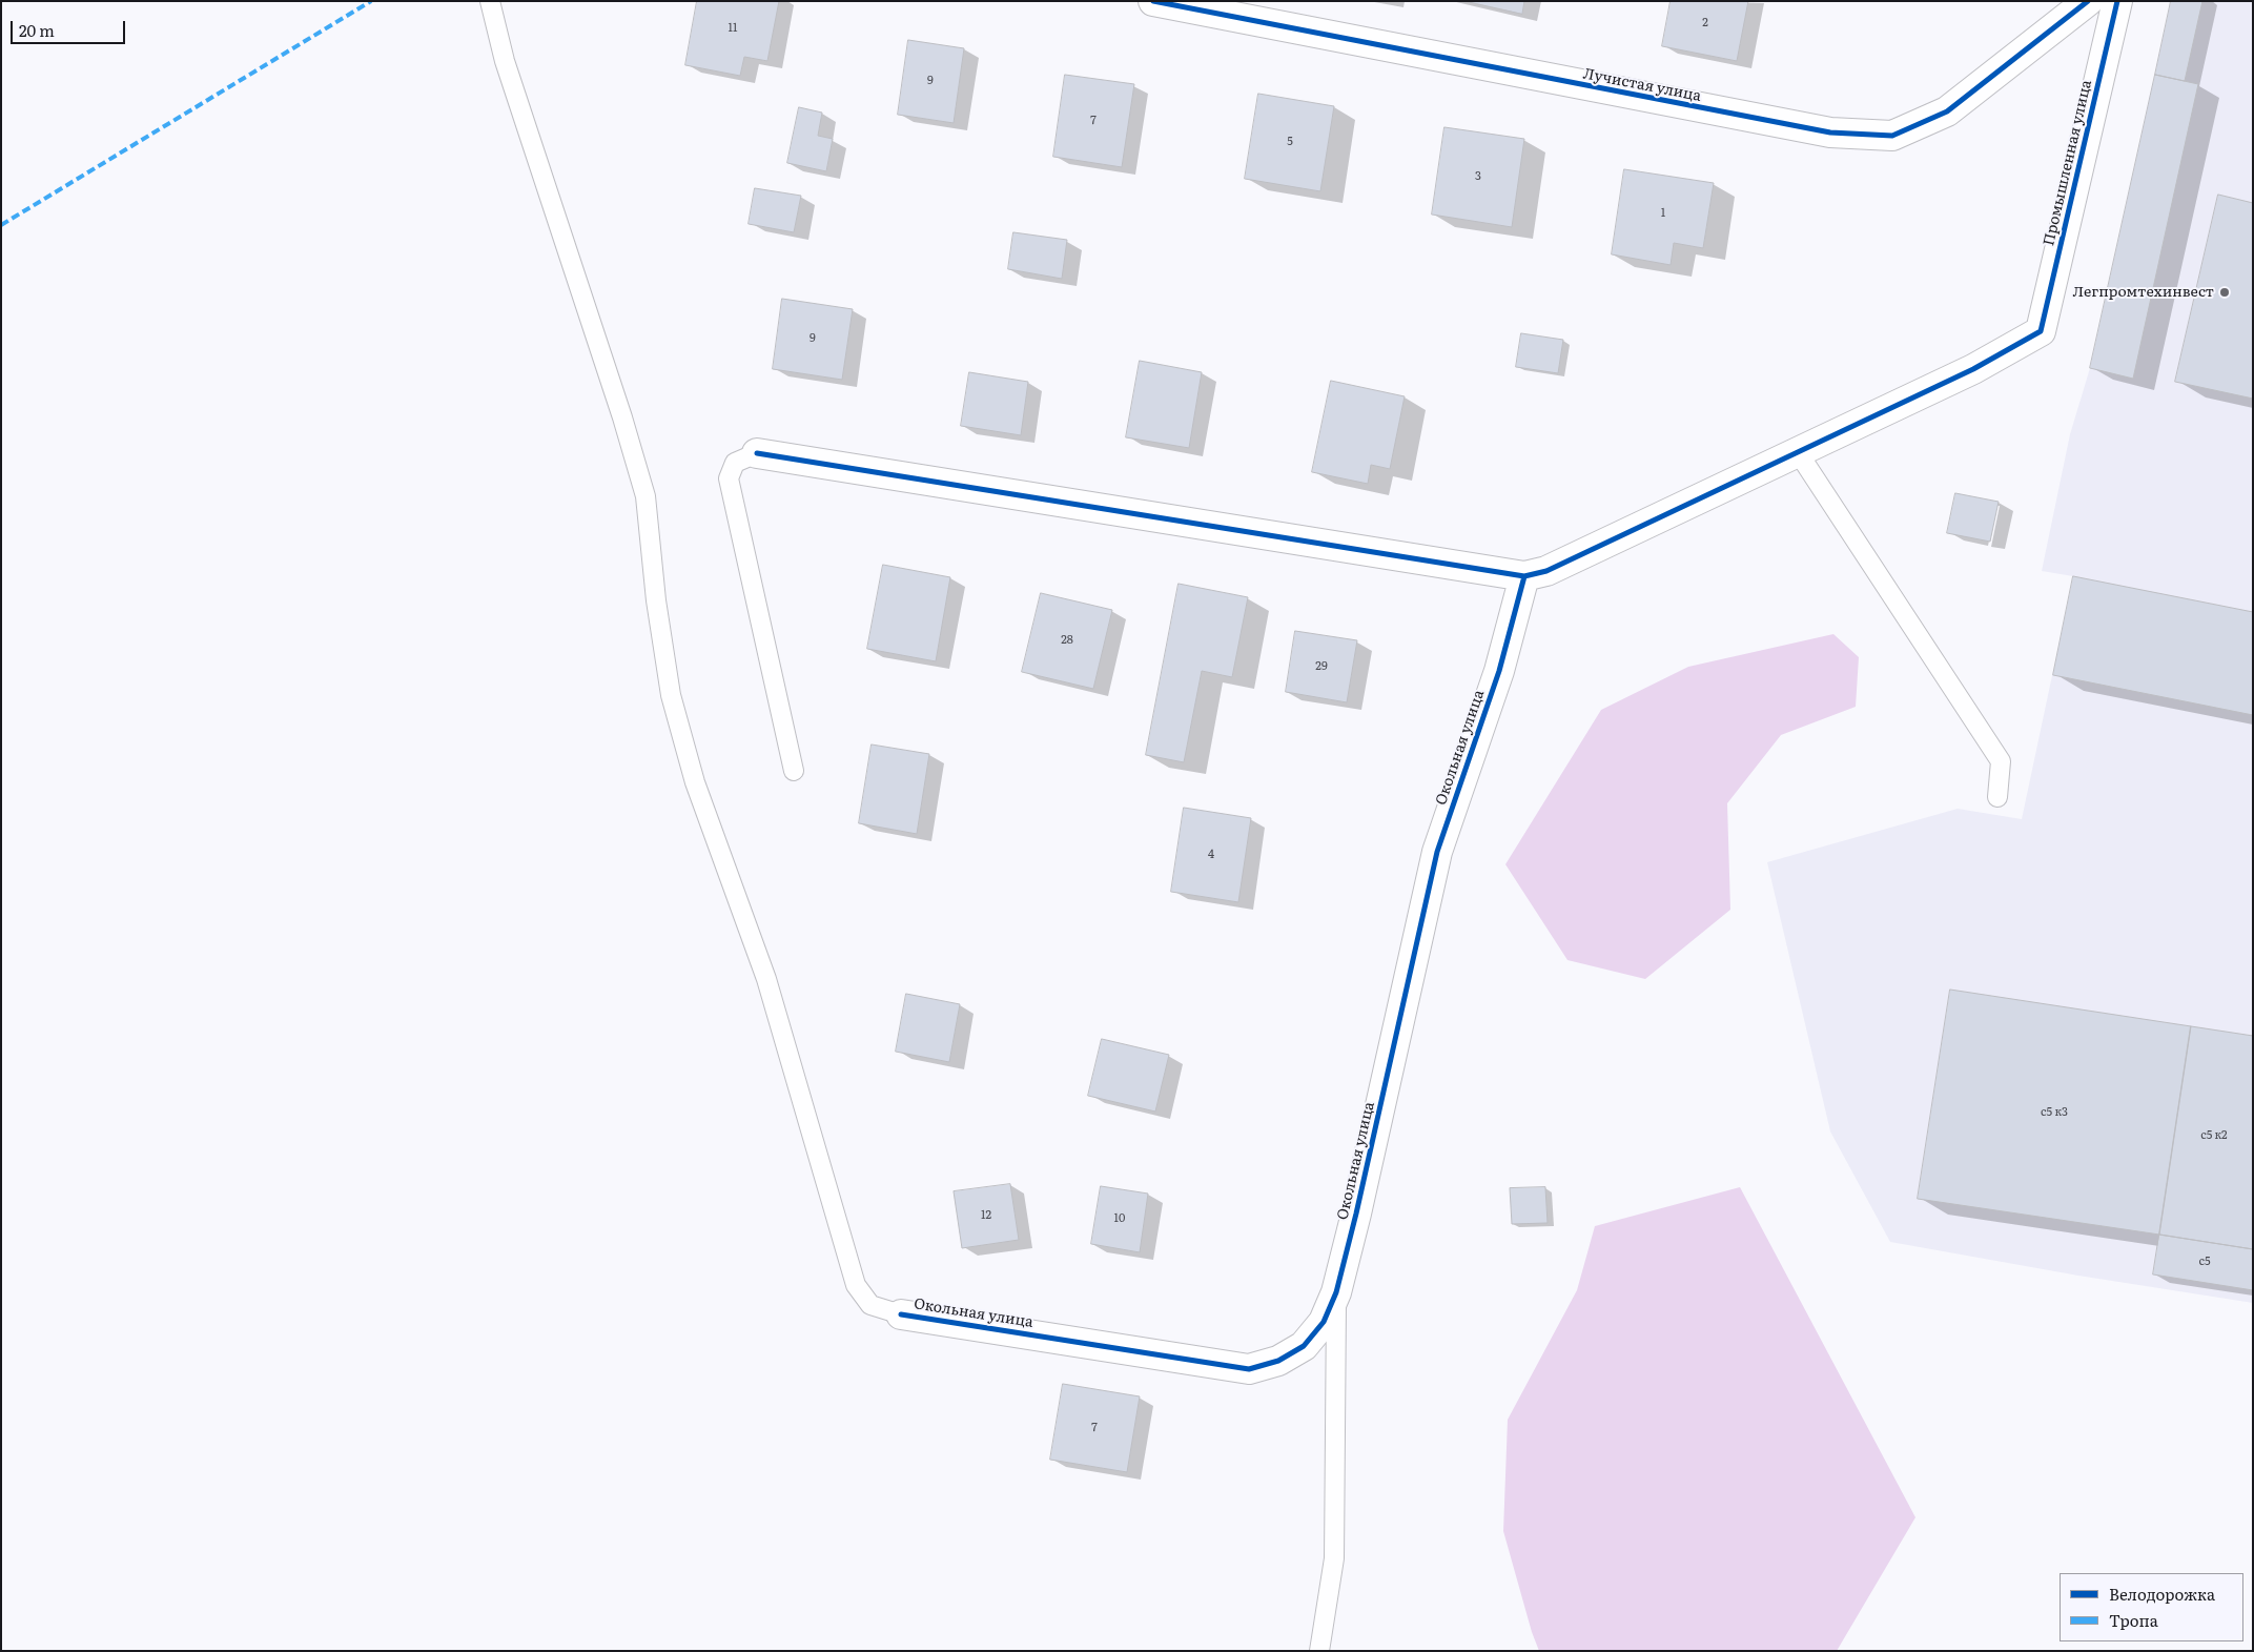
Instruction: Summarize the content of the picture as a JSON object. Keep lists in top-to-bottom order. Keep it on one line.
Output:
{"streets":{"street":["Лучистая улица","Промышленная улица","Окольная улица"]},"places":["Легпромтехинвест"],"house_numbers":["2","11","9","7","5","3","1","9","28","29","4","с5 к3","с5 к2","12","10","с5","7"],"legend":["Велодорожка","Тропа"],"scale_bar":"20 m"}
